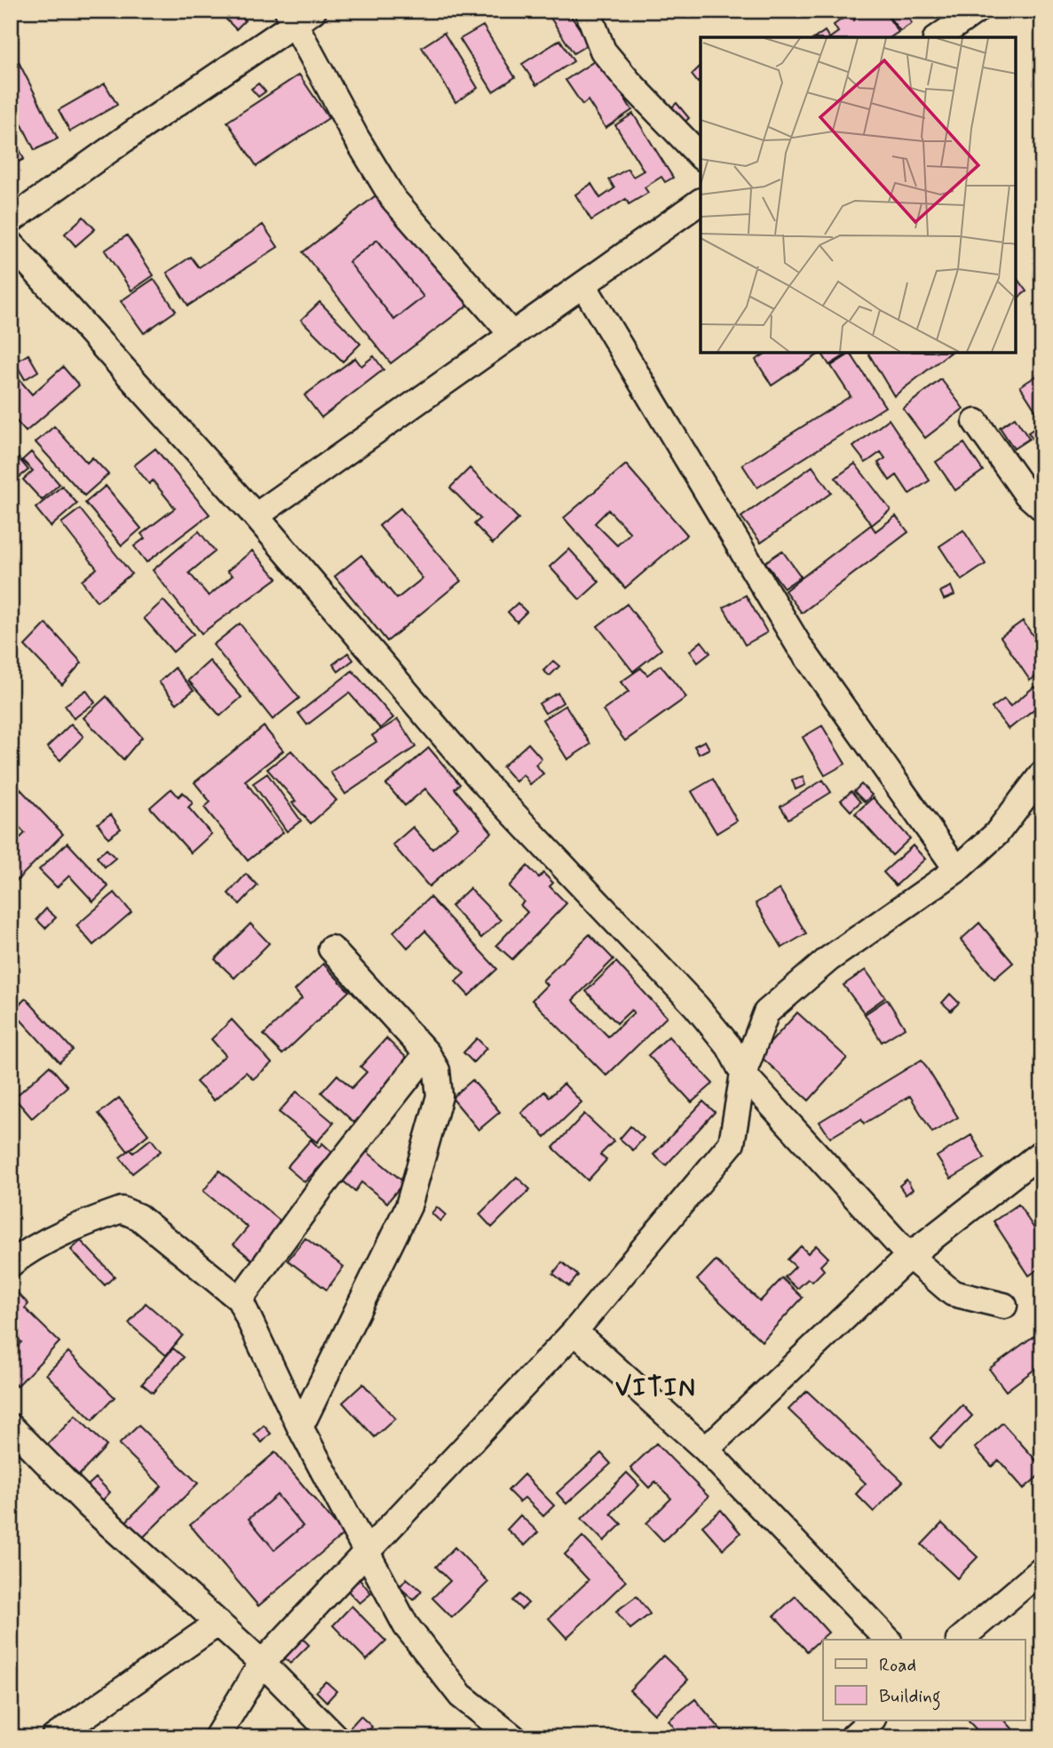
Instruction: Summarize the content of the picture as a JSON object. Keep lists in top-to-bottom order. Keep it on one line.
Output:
{"districts":["VITIN"],"legend":["Road","Building"]}
